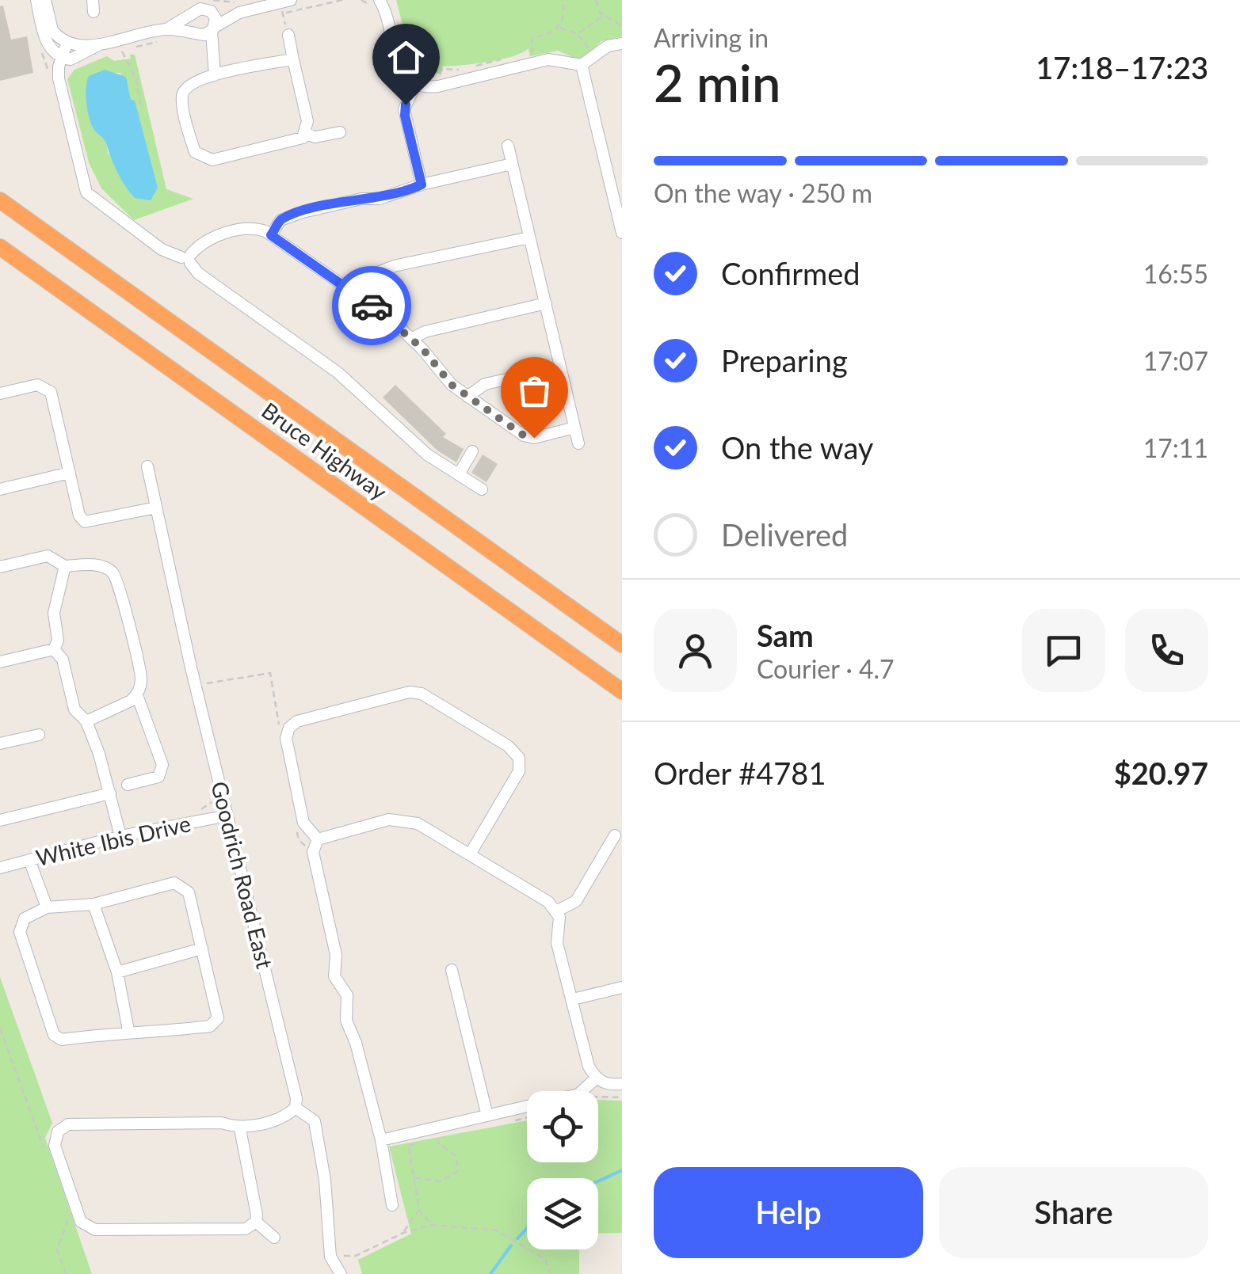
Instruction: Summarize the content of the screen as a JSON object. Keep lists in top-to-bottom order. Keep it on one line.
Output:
{"streets":{"highway":["Bruce Highway"],"street":["White Ibis Drive","Goodrich Road East"]},"crossings":[["White Ibis Drive","Goodrich Road East"]],"page":{"heading":["2 min","Arriving in","17:18–17:23"],"panel":["Sam","Courier · 4.7","Order #4781","$20.97"],"bar":"On the way · 250 m","list":[["Confirmed","16:55"],["Preparing","17:07"],["On the way","17:11"],"Delivered"],"buttons":["Help","Share"]}}
